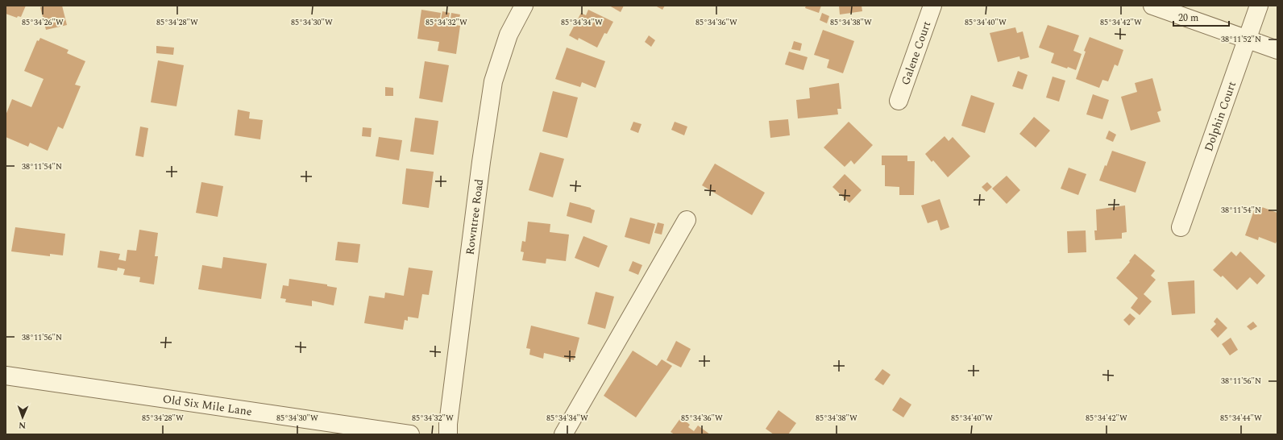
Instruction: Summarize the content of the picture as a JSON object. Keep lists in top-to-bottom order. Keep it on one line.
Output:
{"streets":{"street":["Galene Court","Dolphin Court","Rowntree Road","Old Six Mile Lane"]},"scale_bar":"20 m","north":"bottom","coordinates":["85°34'26\"W","85°34'28\"W","85°34'30\"W","85°34'32\"W","85°34'34\"W","85°34'36\"W","85°34'38\"W","85°34'40\"W","85°34'42\"W","38°11'52\"N","38°11'54\"N","38°11'56\"N","85°34'44\"W"]}
